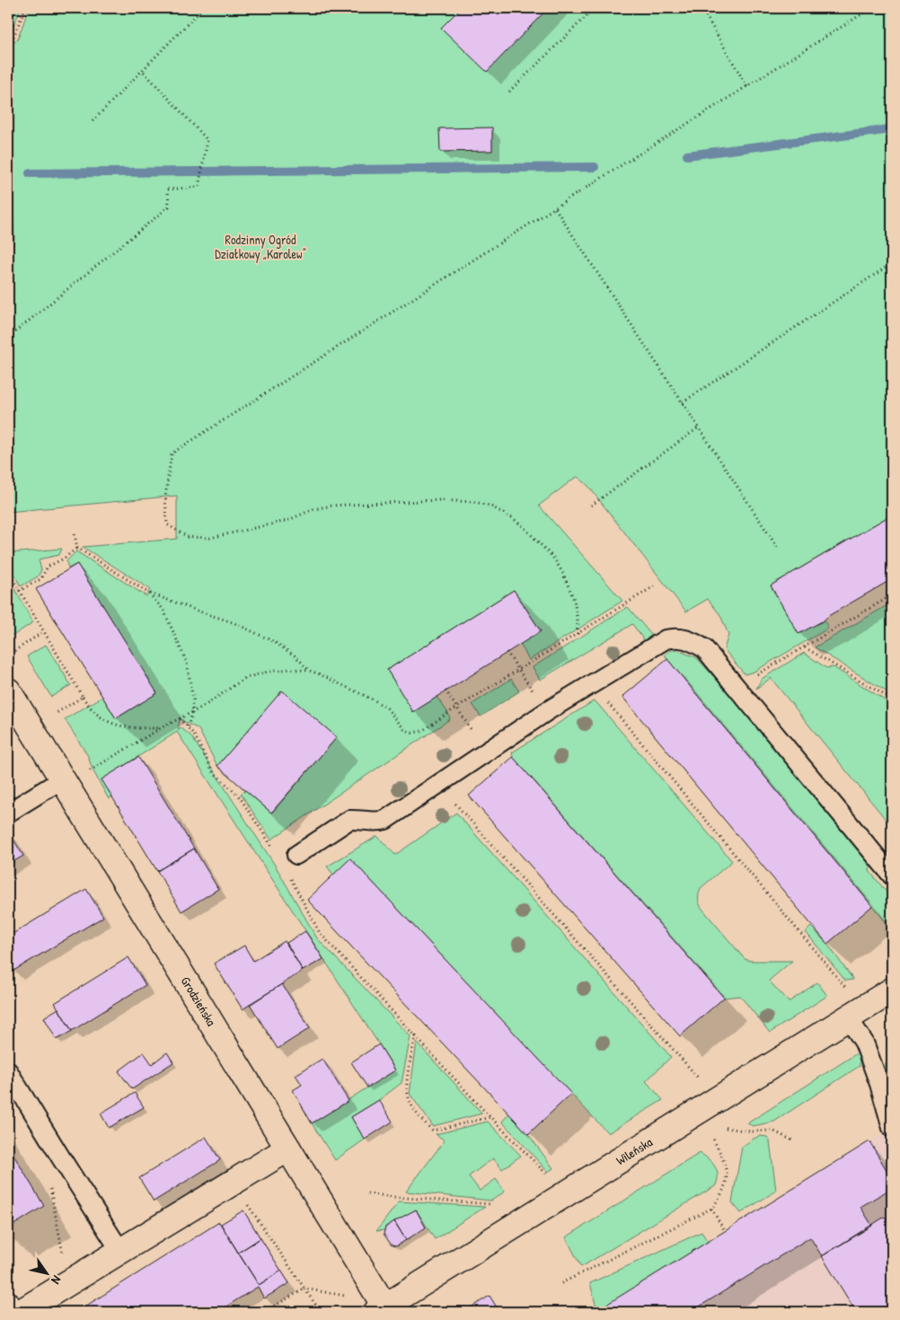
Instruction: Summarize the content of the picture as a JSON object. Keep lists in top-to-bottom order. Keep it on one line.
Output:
{"streets":{"street":["Grodzieńska","Wileńska"]},"crossings":[["Grodzieńska","Wileńska"]],"parks":["Rodzinny Ogród Działkowy „Karolew”"],"north":"bottom right"}
